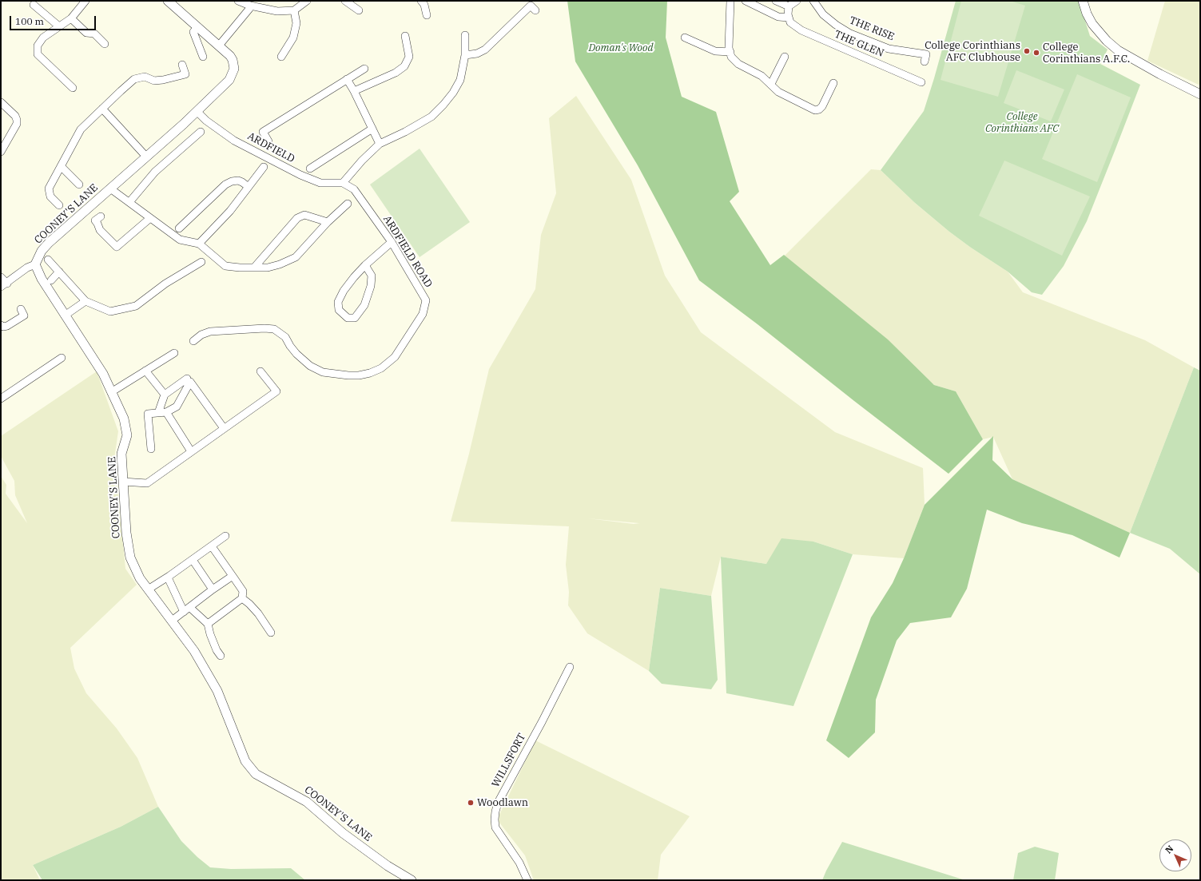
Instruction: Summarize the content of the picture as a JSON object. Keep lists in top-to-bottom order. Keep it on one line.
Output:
{"streets":{"street":["THE RISE","THE GLEN","ARDFIELD","COONEY'S LANE","ARDFIELD ROAD","WILLSFORT"]},"crossings":[["ARDFIELD","COONEY'S LANE"],["ARDFIELD","ARDFIELD ROAD"]],"parks":["Doman's Wood","College Corinthians AFC"],"places":["College Corinthians AFC Clubhouse","College Corinthians A.F.C.","Woodlawn"],"scale_bar":"100 m","north":"top left"}
